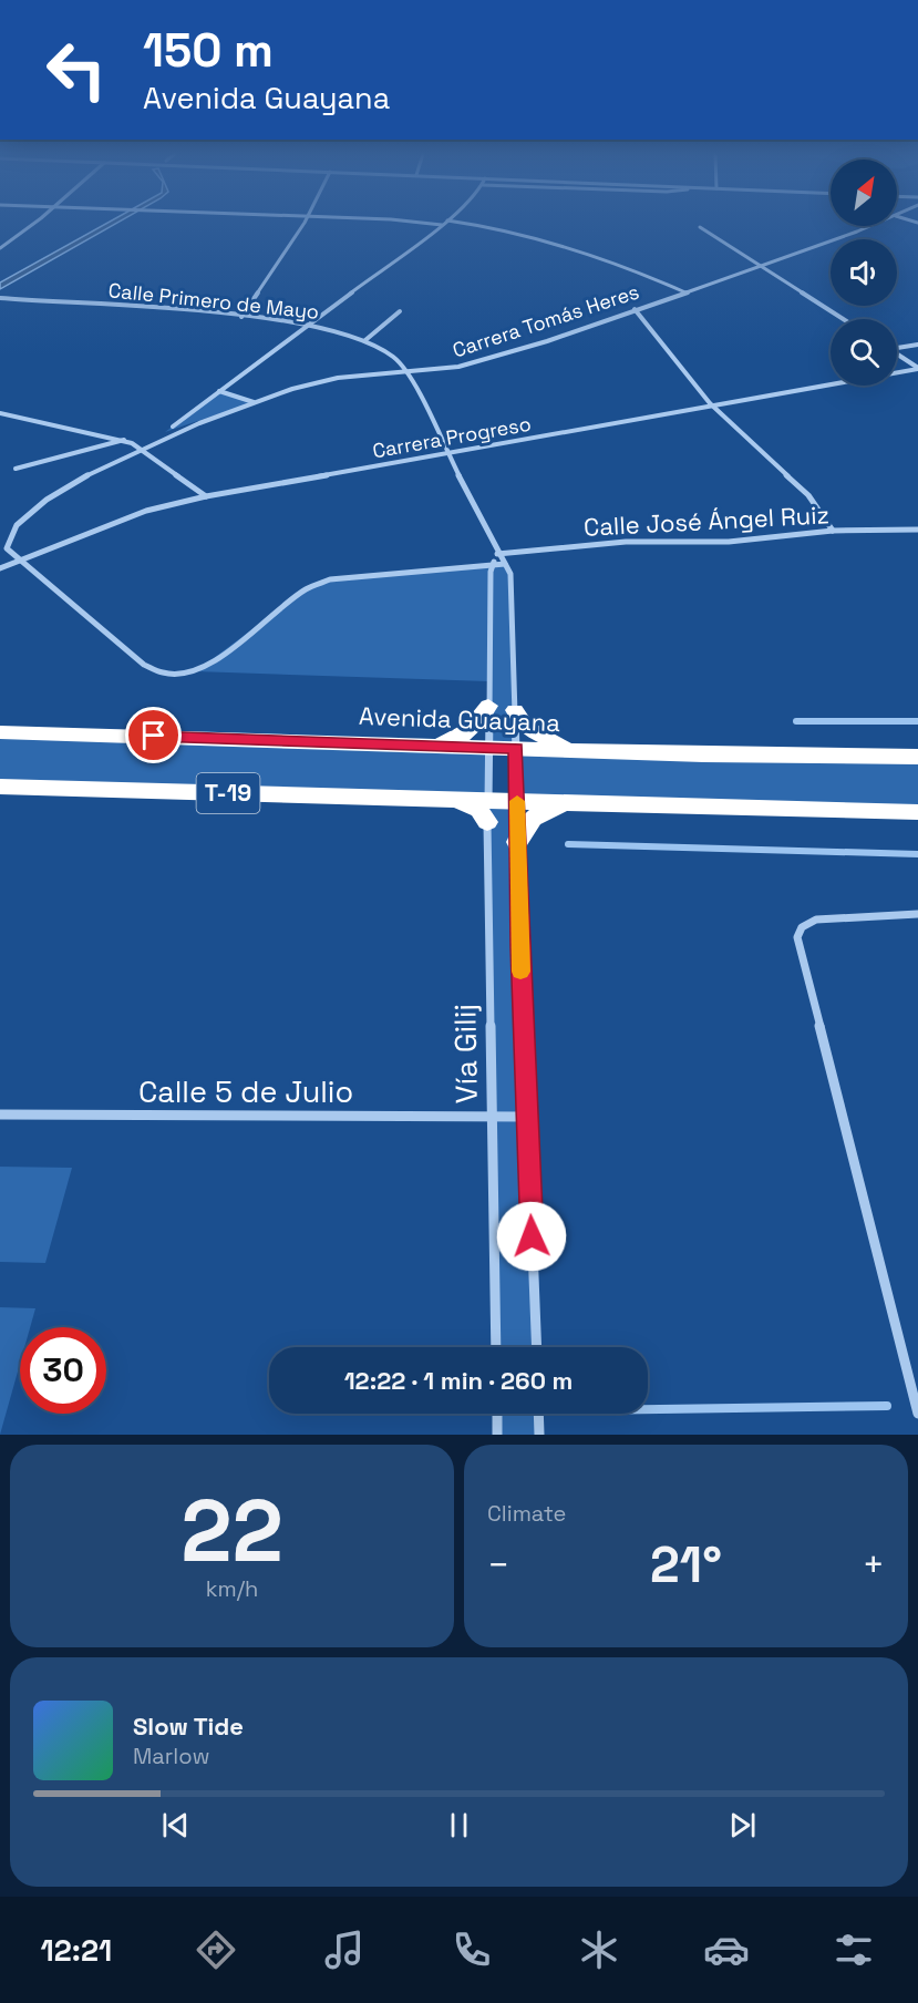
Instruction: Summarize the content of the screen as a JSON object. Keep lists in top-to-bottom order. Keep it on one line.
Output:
{"streets":{"highway":["Avenida Guayana","T-19"],"street":["Calle Primero de Mayo","Carrera Tomás Heres","Carrera Progreso","Calle José Ángel Ruiz","Vía Gilij","Calle 5 de Julio"]},"crossings":[["Calle Primero de Mayo","Carrera Tomás Heres"],["Calle Primero de Mayo","Carrera Progreso"],["Calle Primero de Mayo","Calle José Ángel Ruiz"],["Calle Primero de Mayo","Avenida Guayana"],["Avenida Guayana","T-19"],["Avenida Guayana","Vía Gilij"],["T-19","Vía Gilij"],["Vía Gilij","Calle 5 de Julio"]],"north":"top right","page":{"turn":["150 m","Avenida Guayana"],"limit":"30","trip":"12:22 · 1 min · 260 m","tile":[["22","km/h"],"Climate"],"heat":["−","21°","+"],"song":["Slow Tide","Marlow"],"tabs":"12:21"}}
